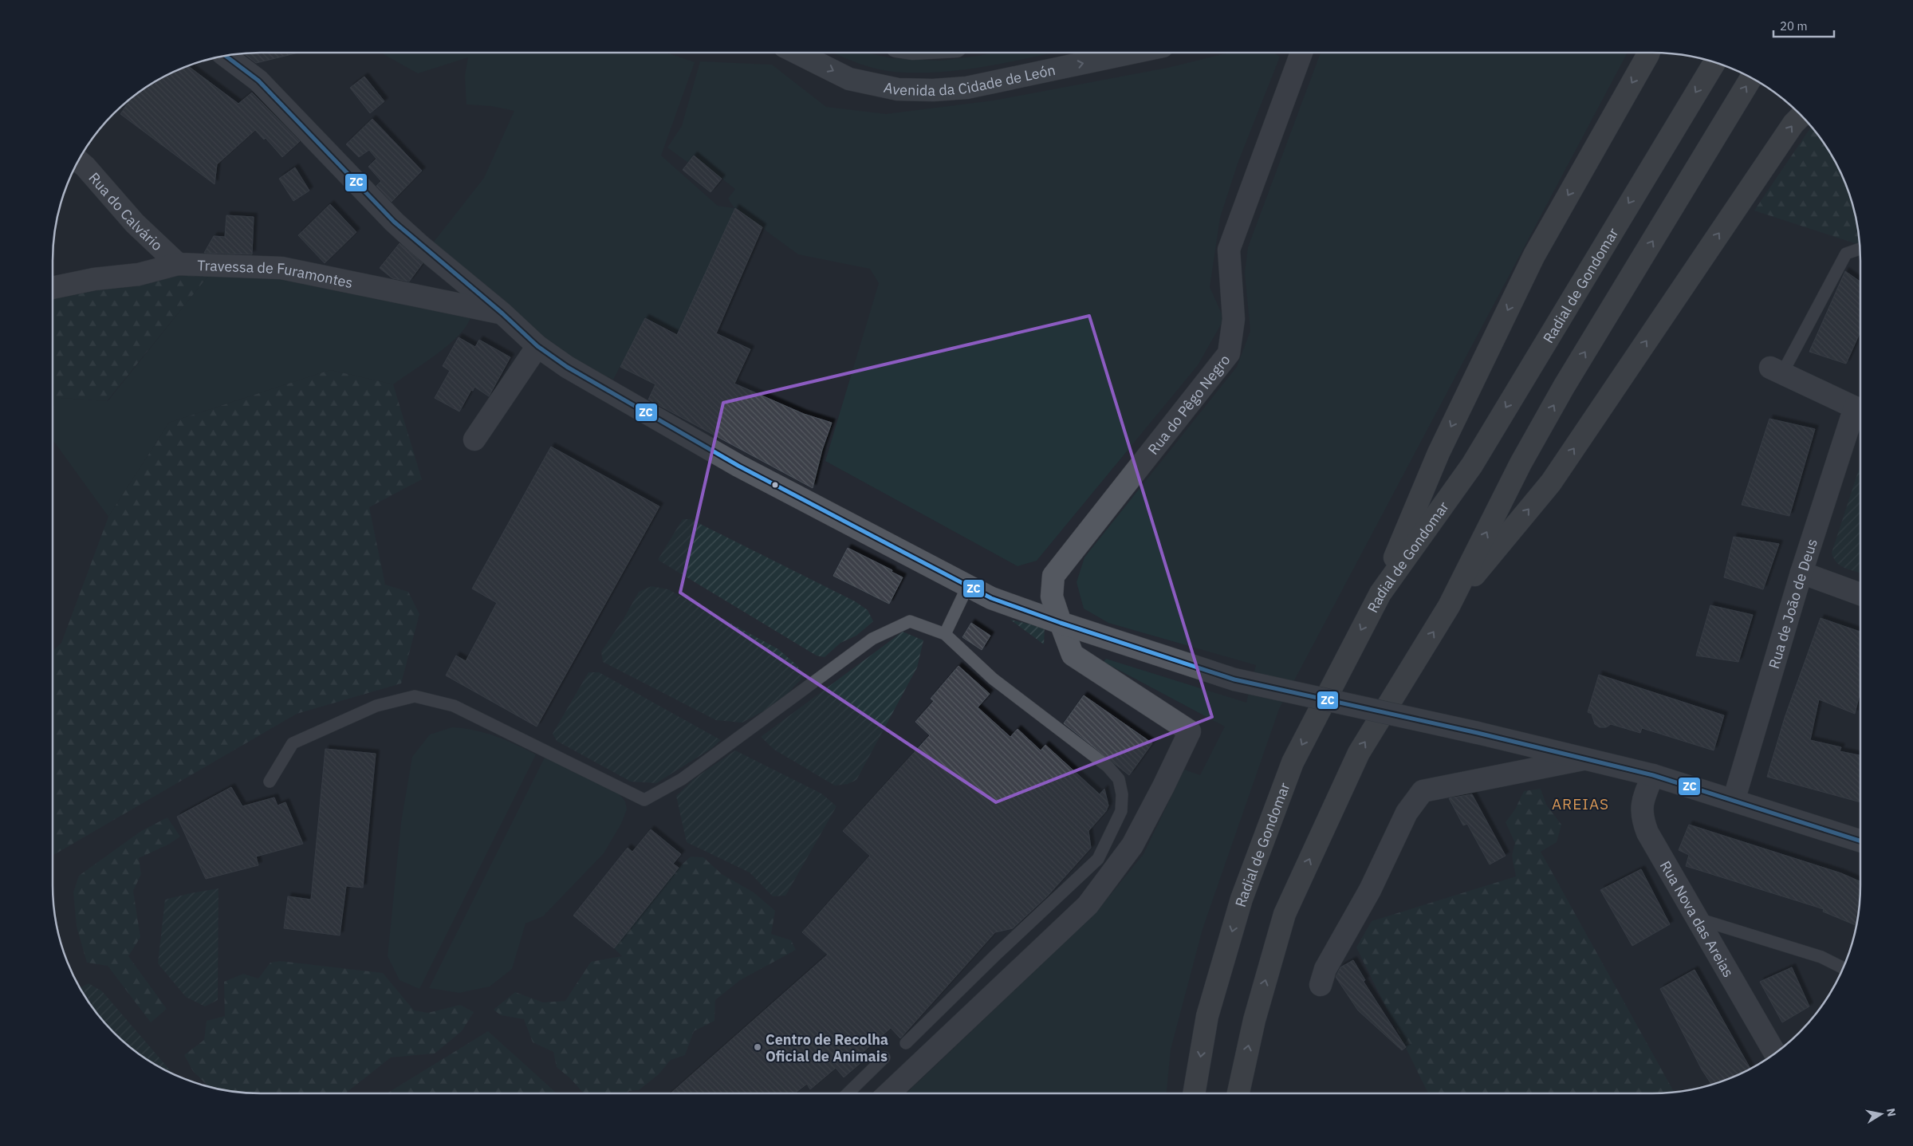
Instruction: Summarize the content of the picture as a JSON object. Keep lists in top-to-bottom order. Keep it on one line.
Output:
{"streets":{"highway":["Radial de Gondomar"],"main road":["Avenida da Cidade de León"],"street":["Rua do Calvário","Travessa de Furamontes","Rua do Pêgo Negro","Rua de João de Deus","Rua Nova das Areias"]},"crossings":[["Rua do Calvário","Travessa de Furamontes"]],"one_way":["Avenida da Cidade de León"],"districts":["AREIAS"],"places":["Centro de Recolha Oficial de Animais"],"lines":["transit line ZC"],"scale_bar":"20 m","north":"right"}
